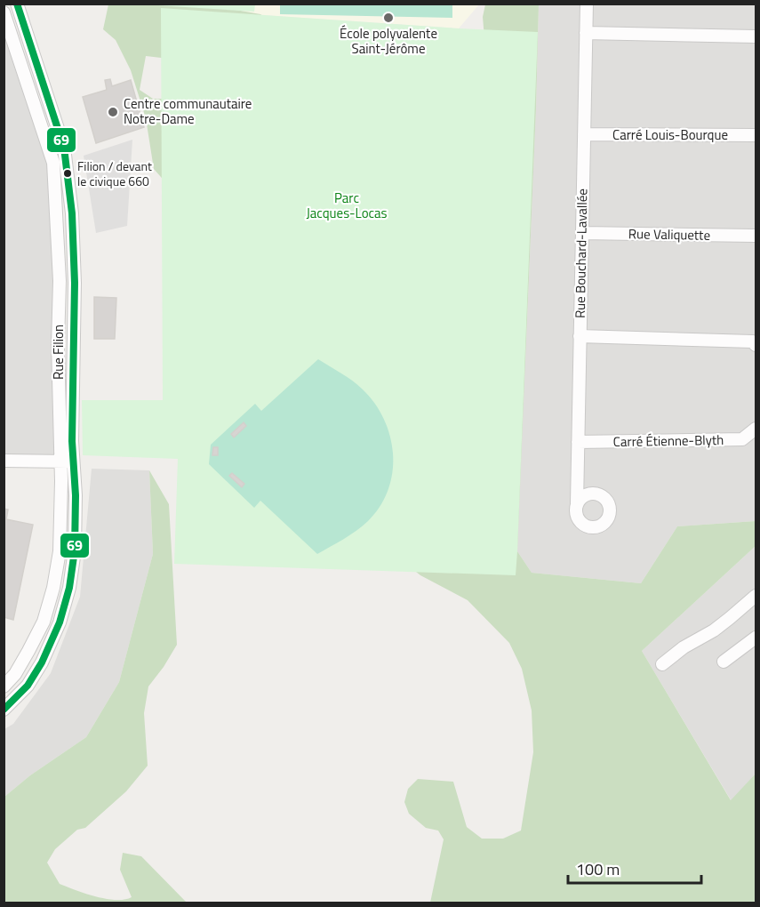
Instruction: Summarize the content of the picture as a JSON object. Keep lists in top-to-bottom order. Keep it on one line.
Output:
{"streets":{"street":["Carré Louis-Bourque","Rue Valiquette","Rue Bouchard-Lavallée","Rue Filion","Carré Étienne-Blyth"]},"crossings":[["Carré Louis-Bourque","Rue Bouchard-Lavallée"],["Rue Valiquette","Rue Bouchard-Lavallée"],["Rue Bouchard-Lavallée","Carré Étienne-Blyth"]],"parks":["Parc Jacques-Locas"],"places":["École polyvalente Saint-Jérôme","Centre communautaire Notre-Dame","Filion / devant le civique 660"],"lines":["transit line 69"],"scale_bar":"100 m"}
